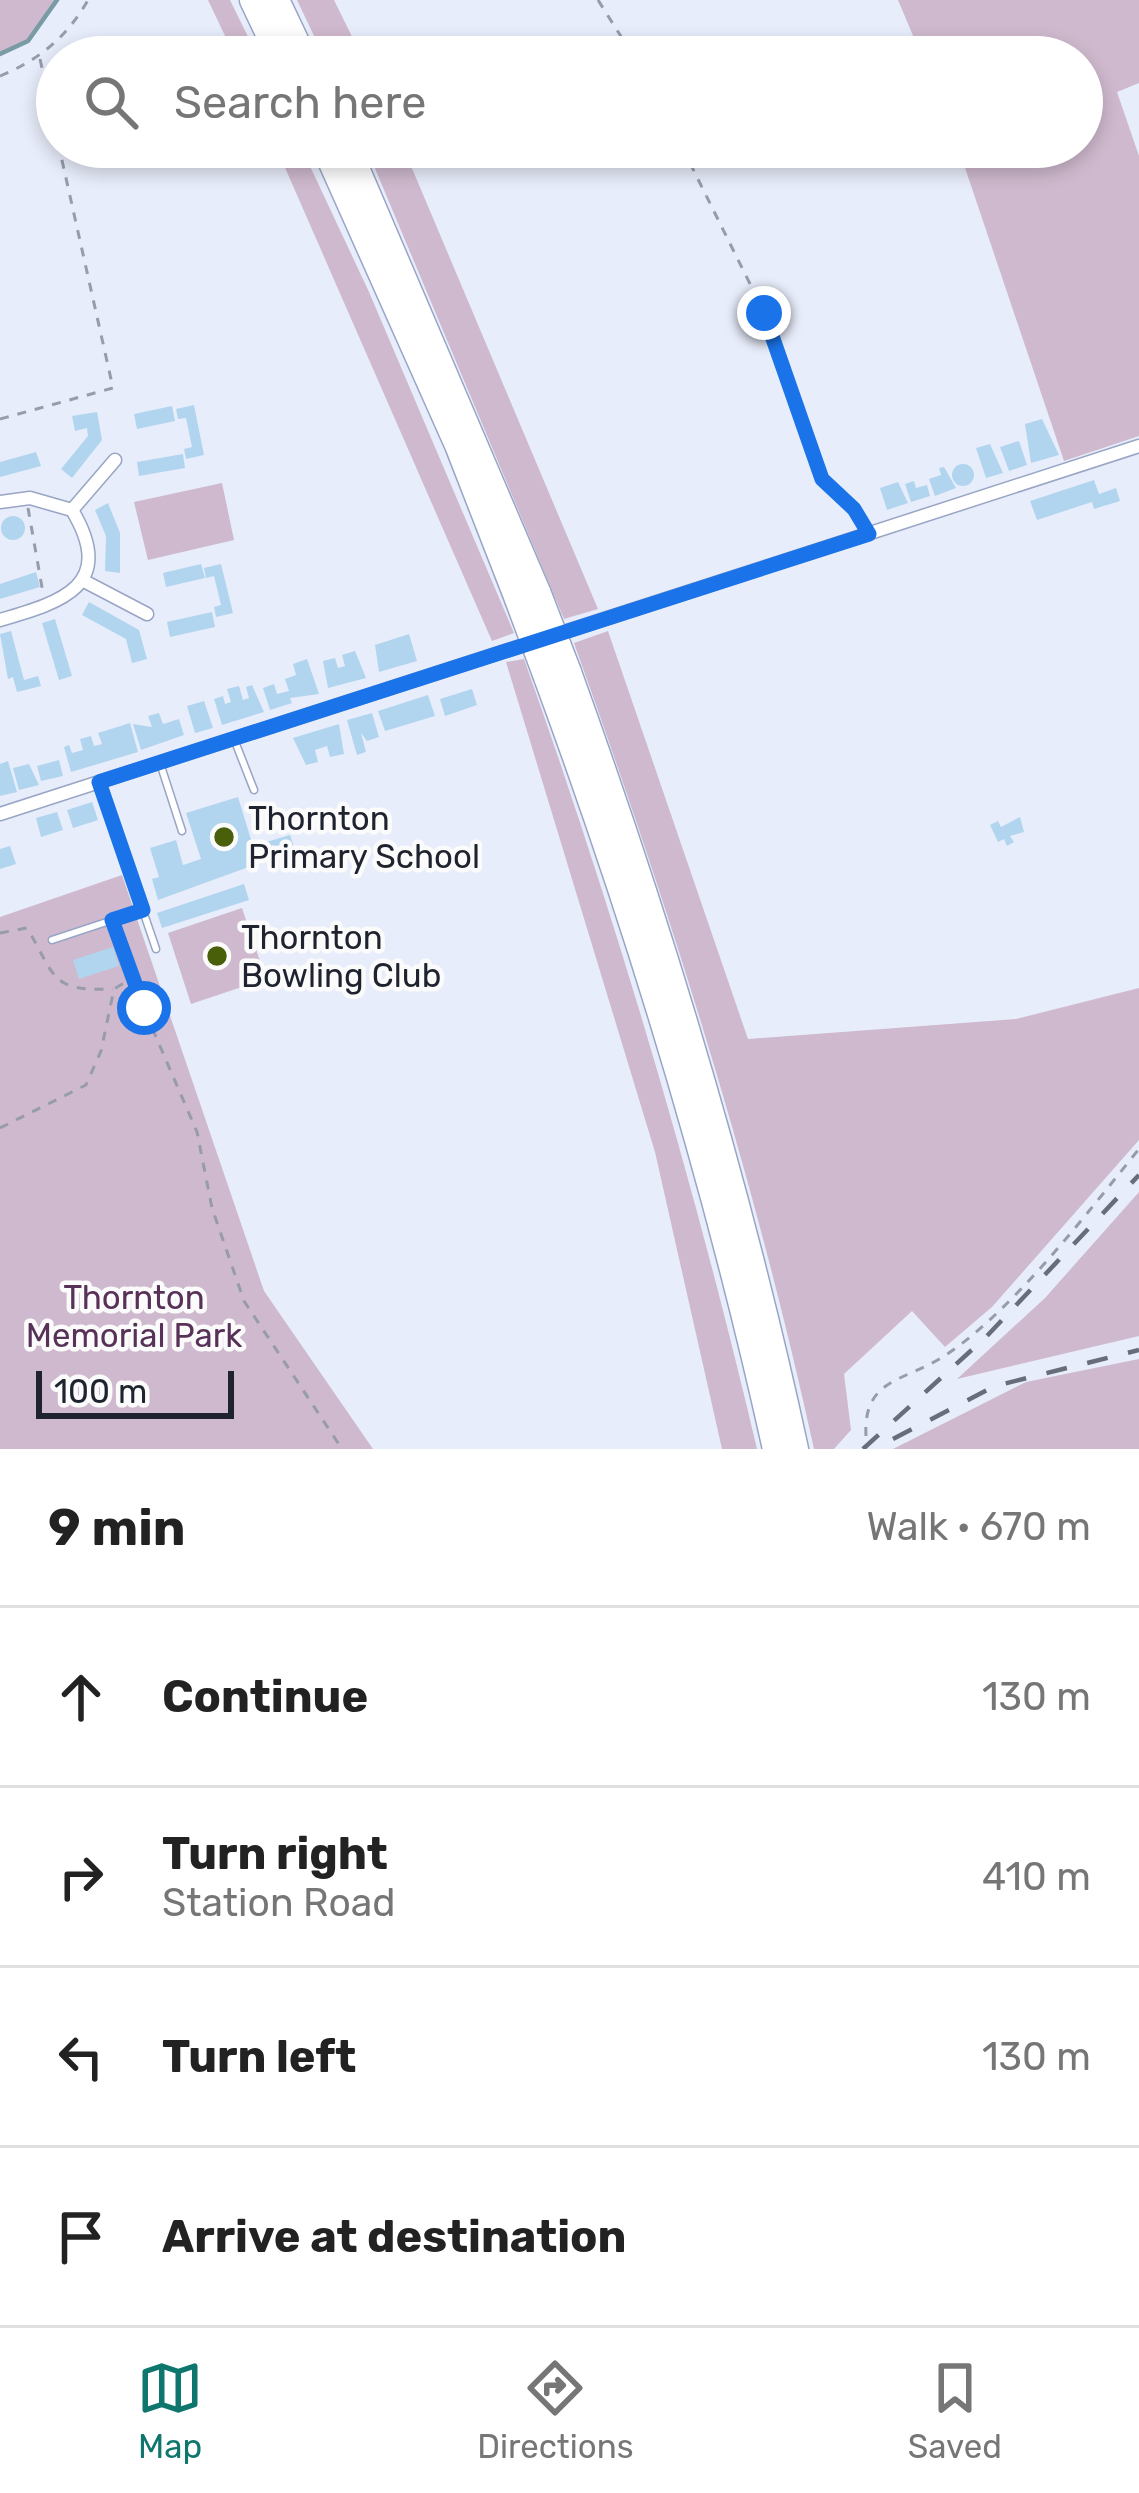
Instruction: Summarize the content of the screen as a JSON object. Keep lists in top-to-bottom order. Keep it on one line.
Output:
{"parks":["Thornton Memorial Park"],"places":["Thornton Primary School","Thornton Bowling Club"],"scale_bar":"100 m","page":{"search":"Search here","scale":"100 m","heading":["9 min","Walk · 670 m"],"list":[["Continue","130 m"],["Turn right","Station Road","410 m"],["Turn left","130 m"],"Arrive at destination"],"nav":["Map","Directions","Saved"]}}
